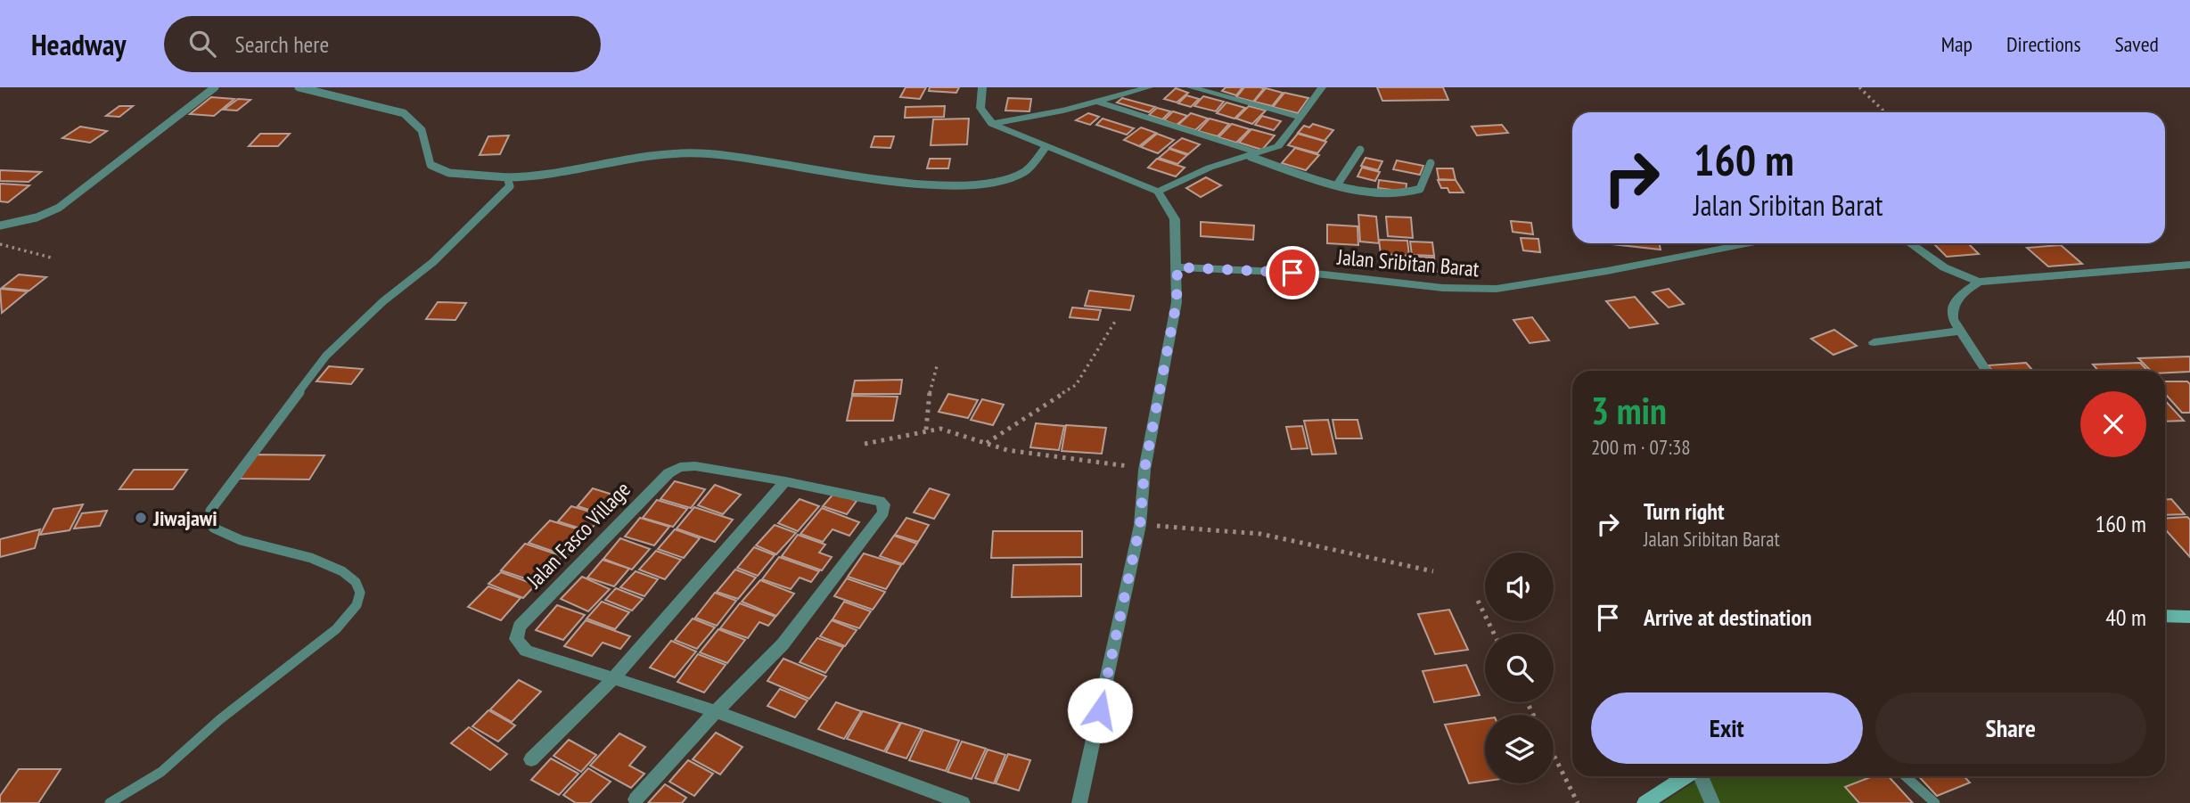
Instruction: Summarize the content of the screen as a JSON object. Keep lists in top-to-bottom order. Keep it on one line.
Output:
{"streets":{"street":["Jalan Sribitan Barat","Jalan Fasco Village"]},"places":["Jiwajawi"],"page":{"header":"Headway","search":"Search here","nav":["Map","Directions","Saved"],"turn":["160 m","Jalan Sribitan Barat"],"heading":["3 min","200 m · 07:38"],"list":[{"name":"Turn right","note":"Jalan Sribitan Barat","value":"160 m"},{"name":"Arrive at destination","value":"40 m"}],"buttons":["Exit","Share"]}}
